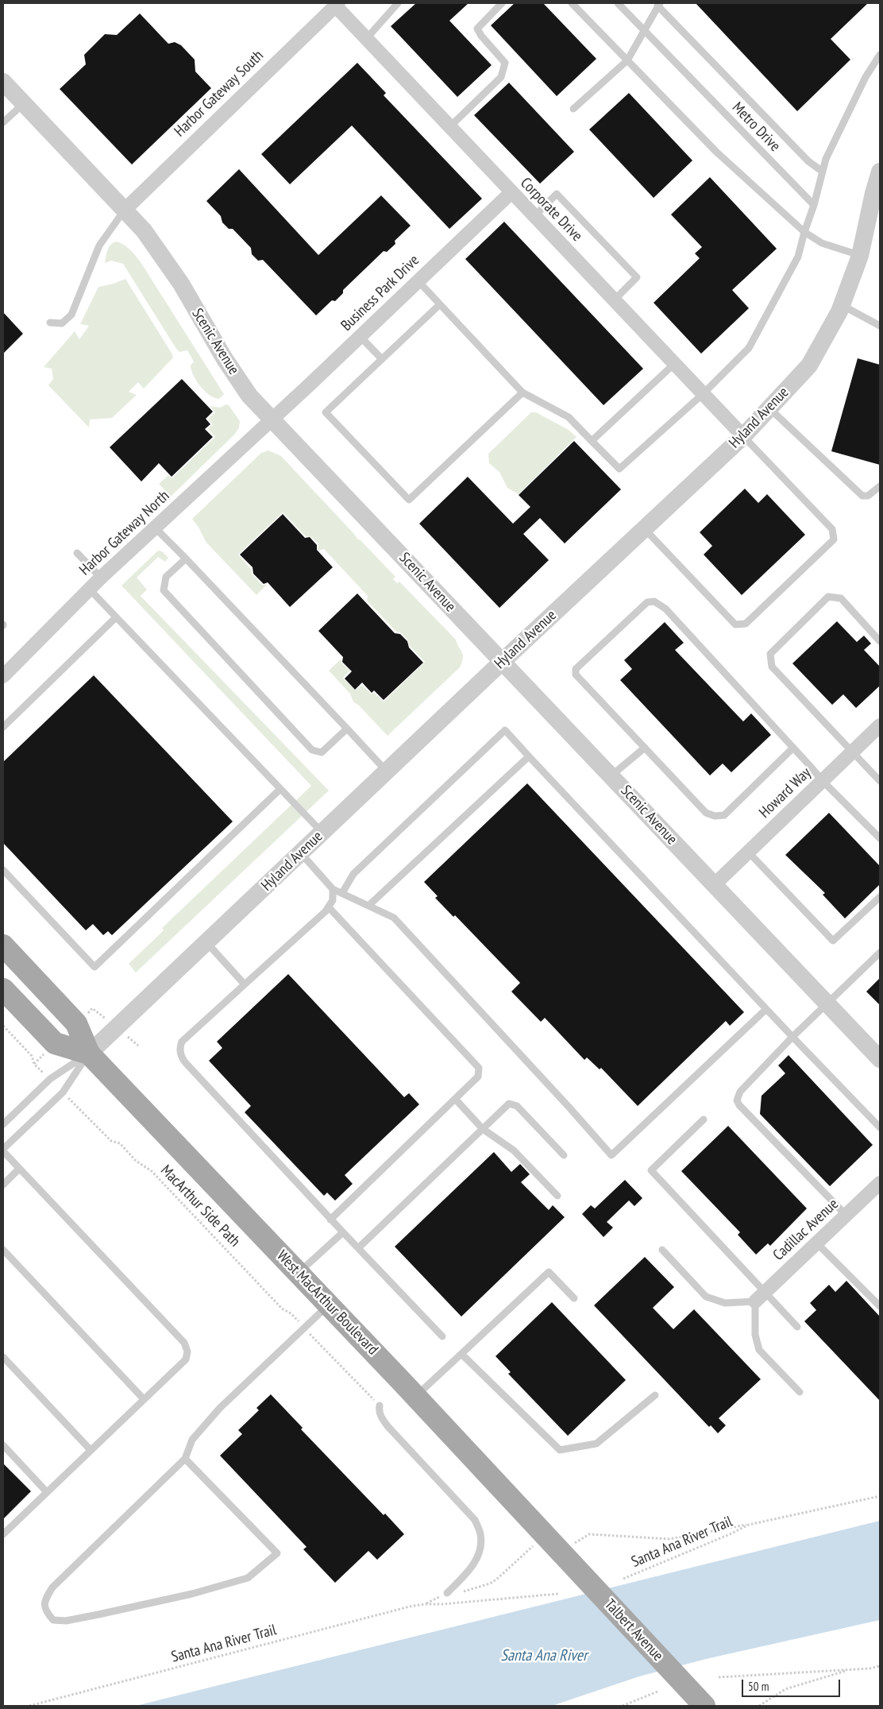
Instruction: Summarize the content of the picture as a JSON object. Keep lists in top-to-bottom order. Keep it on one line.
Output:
{"streets":{"main road":["West MacArthur Boulevard","Talbert Avenue"],"street":["Harbor Gateway South","Corporate Drive","Business Park Drive","Scenic Avenue","Hyland Avenue","Harbor Gateway North","Howard Way","Cadillac Avenue"],"lane":["Metro Drive"],"path":["MacArthur Side Path","Santa Ana River Trail"]},"crossings":[["Harbor Gateway South","Corporate Drive"],["Harbor Gateway South","Scenic Avenue"],["Corporate Drive","Business Park Drive"],["Corporate Drive","Hyland Avenue"],["Business Park Drive","Scenic Avenue"],["Business Park Drive","Harbor Gateway North"],["Scenic Avenue","Hyland Avenue"],["Scenic Avenue","Harbor Gateway North"],["Scenic Avenue","Howard Way"],["Hyland Avenue","West MacArthur Boulevard"],["West MacArthur Boulevard","Santa Ana River Trail"],["West MacArthur Boulevard","Talbert Avenue"],["Santa Ana River Trail","Talbert Avenue"]],"water":["Santa Ana River"],"scale_bar":"50 m"}
